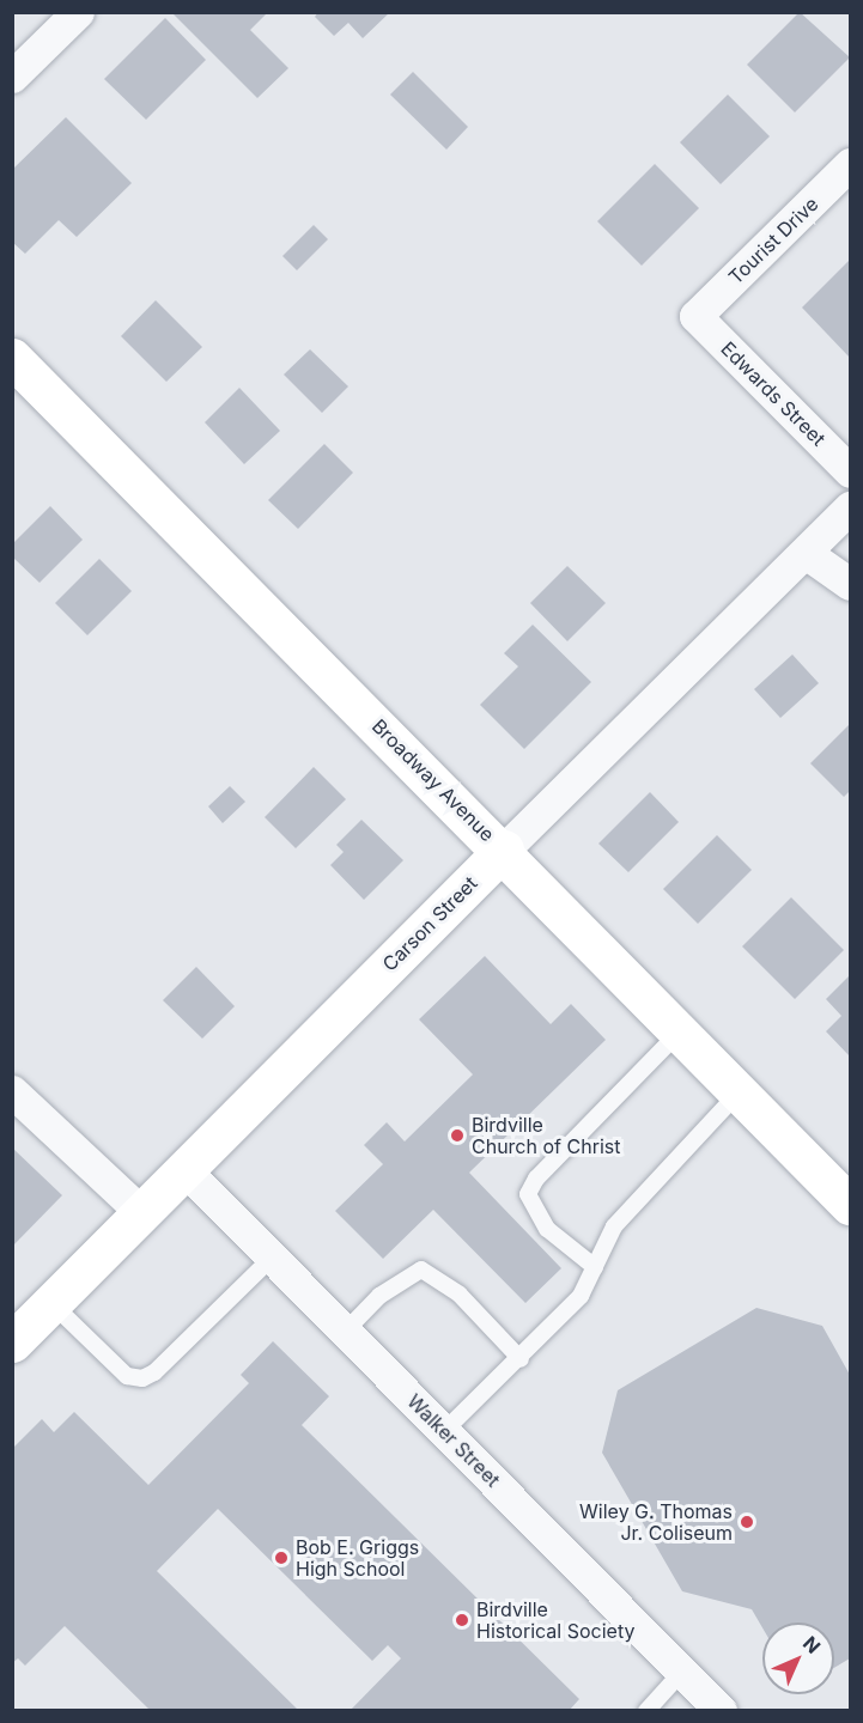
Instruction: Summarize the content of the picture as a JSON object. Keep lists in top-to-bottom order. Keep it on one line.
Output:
{"streets":{"main road":["Broadway Avenue","Carson Street"],"street":["Tourist Drive","Edwards Street","Walker Street"]},"crossings":[["Tourist Drive","Edwards Street"],["Broadway Avenue","Carson Street"],["Carson Street","Walker Street"]],"places":["Birdville Church of Christ","Wiley G. Thomas Jr. Coliseum","Bob E. Griggs High School","Birdville Historical Society"],"north":"top right"}
